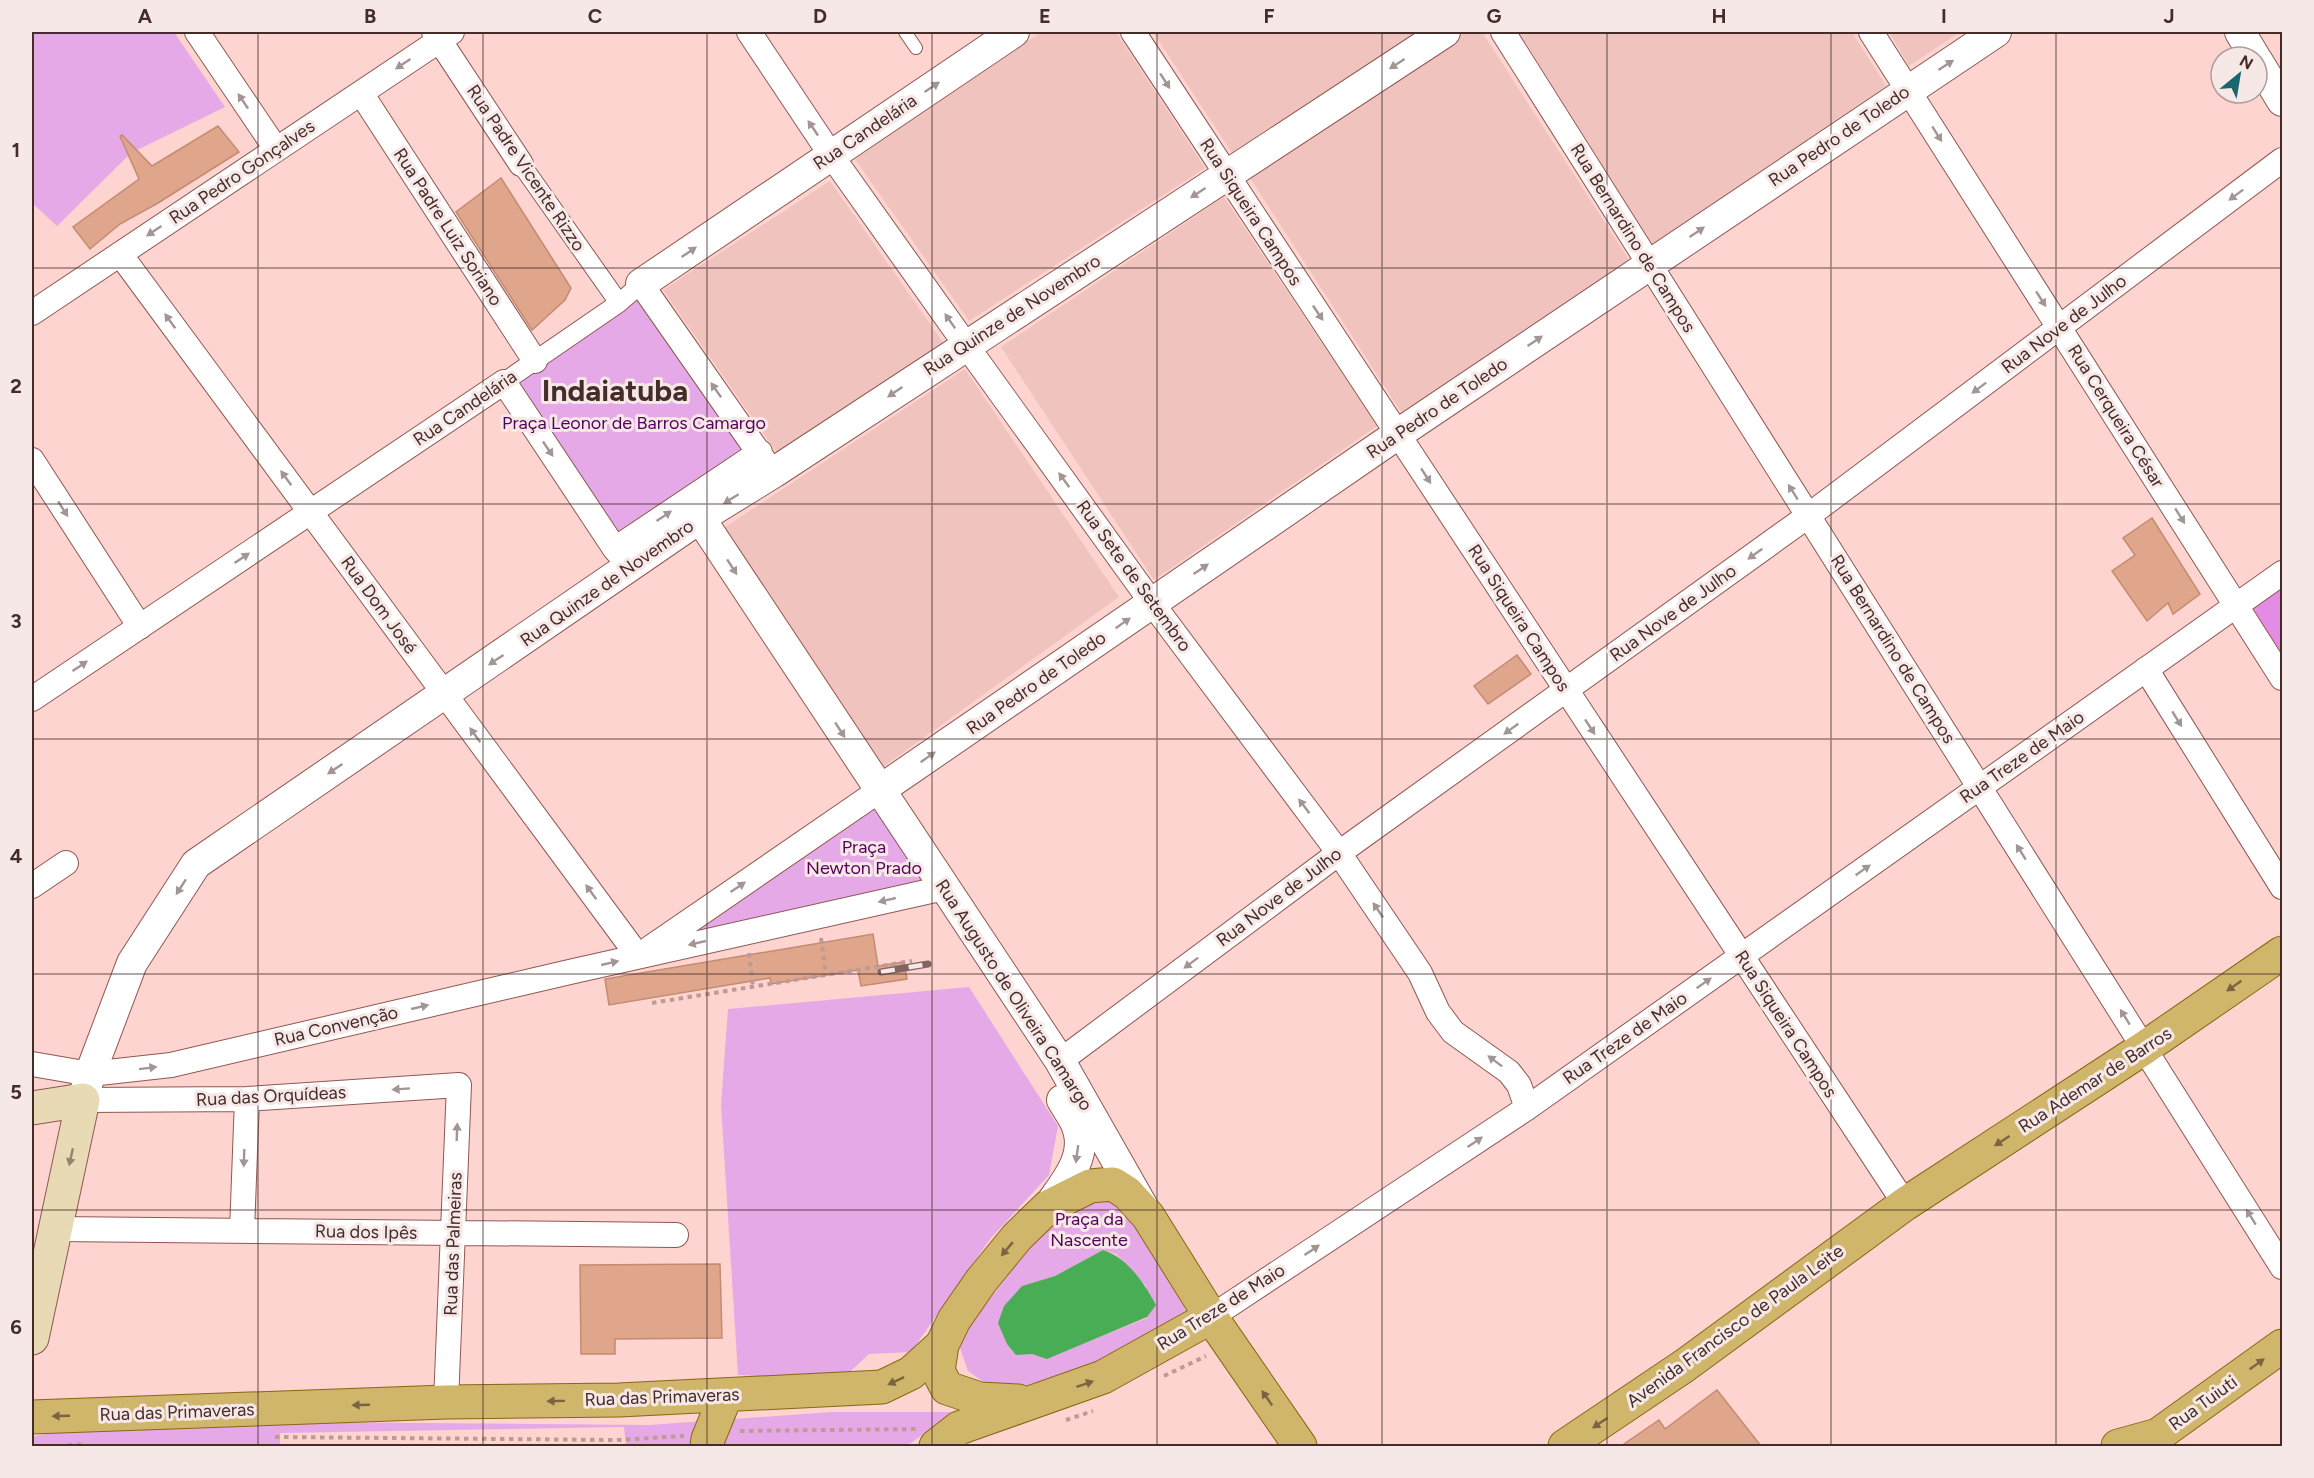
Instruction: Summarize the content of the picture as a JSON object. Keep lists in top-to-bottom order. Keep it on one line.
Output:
{"streets":{"main road":["Rua Quinze de Novembro","Rua Treze de Maio","Rua Augusto de Oliveira Camargo","Rua Ademar de Barros","Avenida Francisco de Paula Leite","Rua das Primaveras","Rua Tuiuti"],"street":["Rua Candelária","Rua Pedro de Toledo","Rua Padre Vicente Rizzo","Rua Pedro Gonçalves","Rua Siqueira Campos","Rua Padre Luiz Soriano","Rua Bernardino de Campos","Rua Nove de Julho","Rua Cerqueira César","Rua Sete de Setembro","Rua Dom José","Rua Convenção","Rua das Orquídeas","Rua dos Ipês","Rua das Palmeiras"]},"crossings":[["Rua Candelária","Rua Padre Vicente Rizzo"],["Rua Candelária","Rua Padre Luiz Soriano"],["Rua Candelária","Rua Sete de Setembro"],["Rua Candelária","Rua Dom José"],["Rua Pedro de Toledo","Rua Siqueira Campos"],["Rua Pedro de Toledo","Rua Bernardino de Campos"],["Rua Pedro de Toledo","Rua Cerqueira César"],["Rua Pedro de Toledo","Rua Sete de Setembro"],["Rua Pedro de Toledo","Rua Augusto de Oliveira Camargo"],["Rua Padre Vicente Rizzo","Rua Pedro Gonçalves"],["Rua Pedro Gonçalves","Rua Padre Luiz Soriano"],["Rua Pedro Gonçalves","Rua Dom José"],["Rua Siqueira Campos","Rua Quinze de Novembro"],["Rua Siqueira Campos","Rua Nove de Julho"],["Rua Siqueira Campos","Rua Treze de Maio"],["Rua Siqueira Campos","Rua Ademar de Barros"],["Rua Siqueira Campos","Avenida Francisco de Paula Leite"],["Rua Bernardino de Campos","Rua Nove de Julho"],["Rua Bernardino de Campos","Rua Treze de Maio"],["Rua Bernardino de Campos","Rua Ademar de Barros"],["Rua Quinze de Novembro","Rua Sete de Setembro"],["Rua Quinze de Novembro","Rua Dom José"],["Rua Quinze de Novembro","Rua Augusto de Oliveira Camargo"],["Rua Quinze de Novembro","Rua Convenção"],["Rua Quinze de Novembro","Rua das Orquídeas"],["Rua Quinze de Novembro","Rua dos Ipês"],["Rua Nove de Julho","Rua Cerqueira César"],["Rua Nove de Julho","Rua Sete de Setembro"],["Rua Nove de Julho","Rua Augusto de Oliveira Camargo"],["Rua Nove de Julho","Rua das Primaveras"],["Rua Cerqueira César","Rua Treze de Maio"],["Rua Sete de Setembro","Rua Treze de Maio"],["Rua Dom José","Rua Convenção"],["Rua Treze de Maio","Rua Augusto de Oliveira Camargo"],["Rua Augusto de Oliveira Camargo","Rua das Primaveras"],["Rua Convenção","Rua das Orquídeas"],["Rua Ademar de Barros","Avenida Francisco de Paula Leite"],["Rua das Orquídeas","Rua das Palmeiras"],["Rua dos Ipês","Rua das Palmeiras"],["Rua das Palmeiras","Rua das Primaveras"]],"one_way":["Rua Candelária","Rua Pedro de Toledo","Rua Pedro Gonçalves","Rua Siqueira Campos","Rua Bernardino de Campos","Rua Quinze de Novembro","Rua Nove de Julho","Rua Cerqueira César","Rua Sete de Setembro","Rua Treze de Maio","Rua Convenção","Rua Ademar de Barros","Rua das Orquídeas","Avenida Francisco de Paula Leite","Rua das Primaveras","Rua Tuiuti"],"districts":["Indaiatuba"],"parks":["Praça Leonor de Barros Camargo","Praça Newton Prado","Praça da Nascente"],"north":"top right","grid":{"columns":["A","B","C","D","E","F","G","H","I","J"],"rows":["1","2","3","4","5","6"]}}
